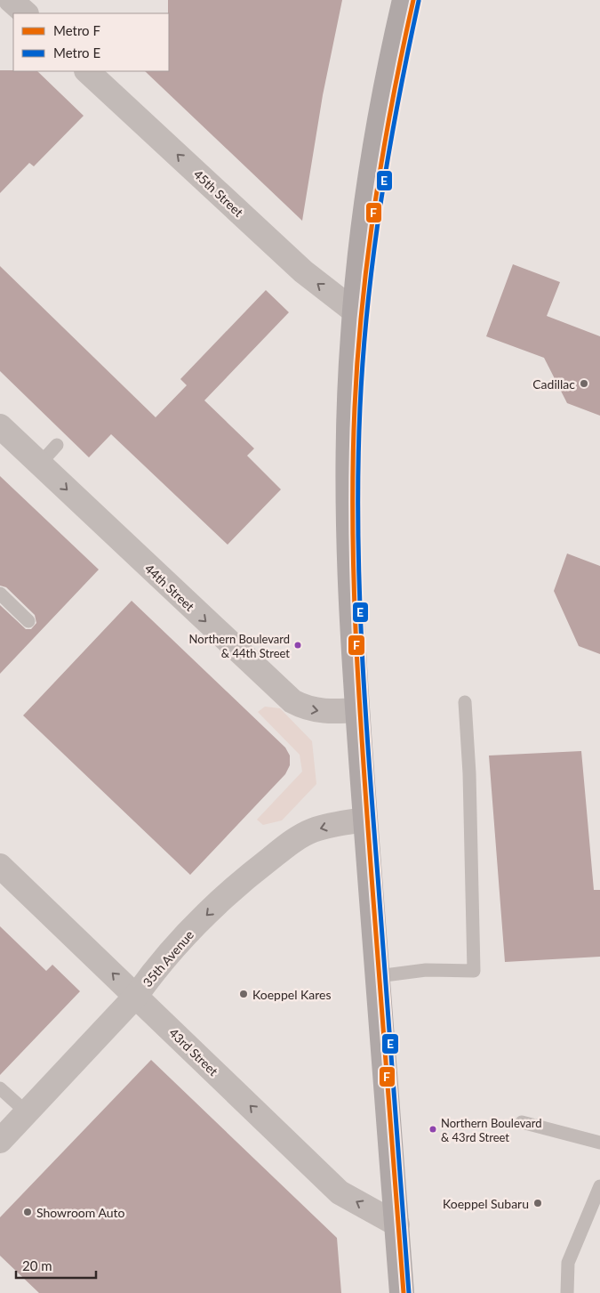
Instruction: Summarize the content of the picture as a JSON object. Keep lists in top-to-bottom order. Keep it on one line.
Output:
{"streets":{"street":["45th Street","44th Street","35th Avenue","43rd Street"]},"crossings":[["35th Avenue","43rd Street"]],"one_way":["45th Street","44th Street","35th Avenue","43rd Street"],"places":["Cadillac","Northern Boulevard & 44th Street","Koeppel Kares","Northern Boulevard & 43rd Street","Koeppel Subaru","Showroom Auto"],"lines":["metro line F","metro line E"],"legend":["Metro F","Metro E"],"scale_bar":"20 m"}
